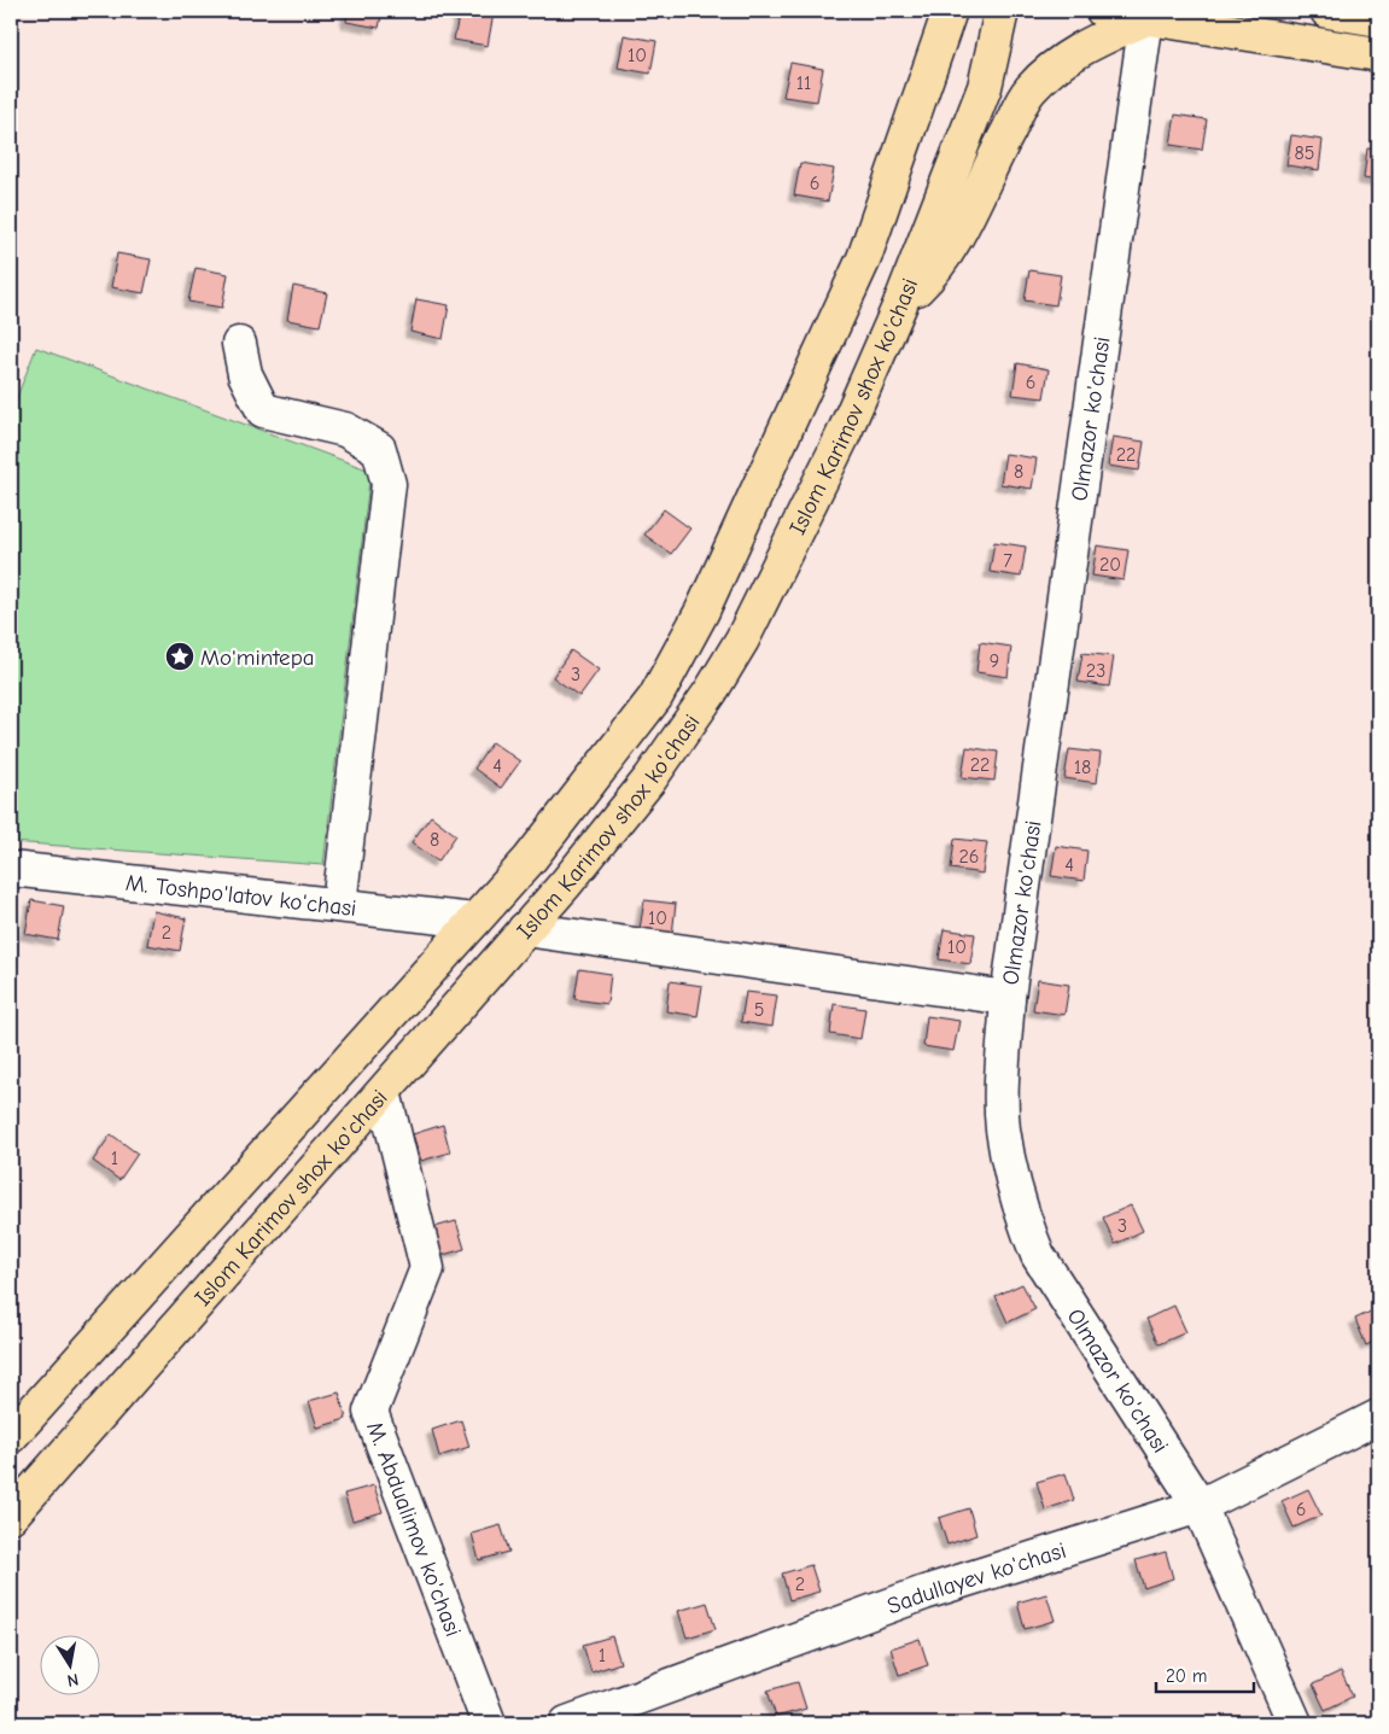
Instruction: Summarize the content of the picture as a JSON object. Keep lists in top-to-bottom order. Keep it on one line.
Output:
{"streets":{"main road":["Islom Karimov shox ko'chasi"],"street":["Olmazor ko'chasi","M. Toshpo'latov ko'chasi","M. Abdualimov ko'chasi","Sadullayev ko'chasi"]},"crossings":[["Islom Karimov shox ko'chasi","M. Toshpo'latov ko'chasi"],["Islom Karimov shox ko'chasi","M. Abdualimov ko'chasi"],["Olmazor ko'chasi","Sadullayev ko'chasi"]],"places":{"place":["Mo'mintepa"]},"house_numbers":["10","11","85","6","6","22","8","7","20","9","23","3","22","4","18","8","26","4","10","2","10","5","1","3","6","2","1"],"scale_bar":"20 m","north":"bottom"}
